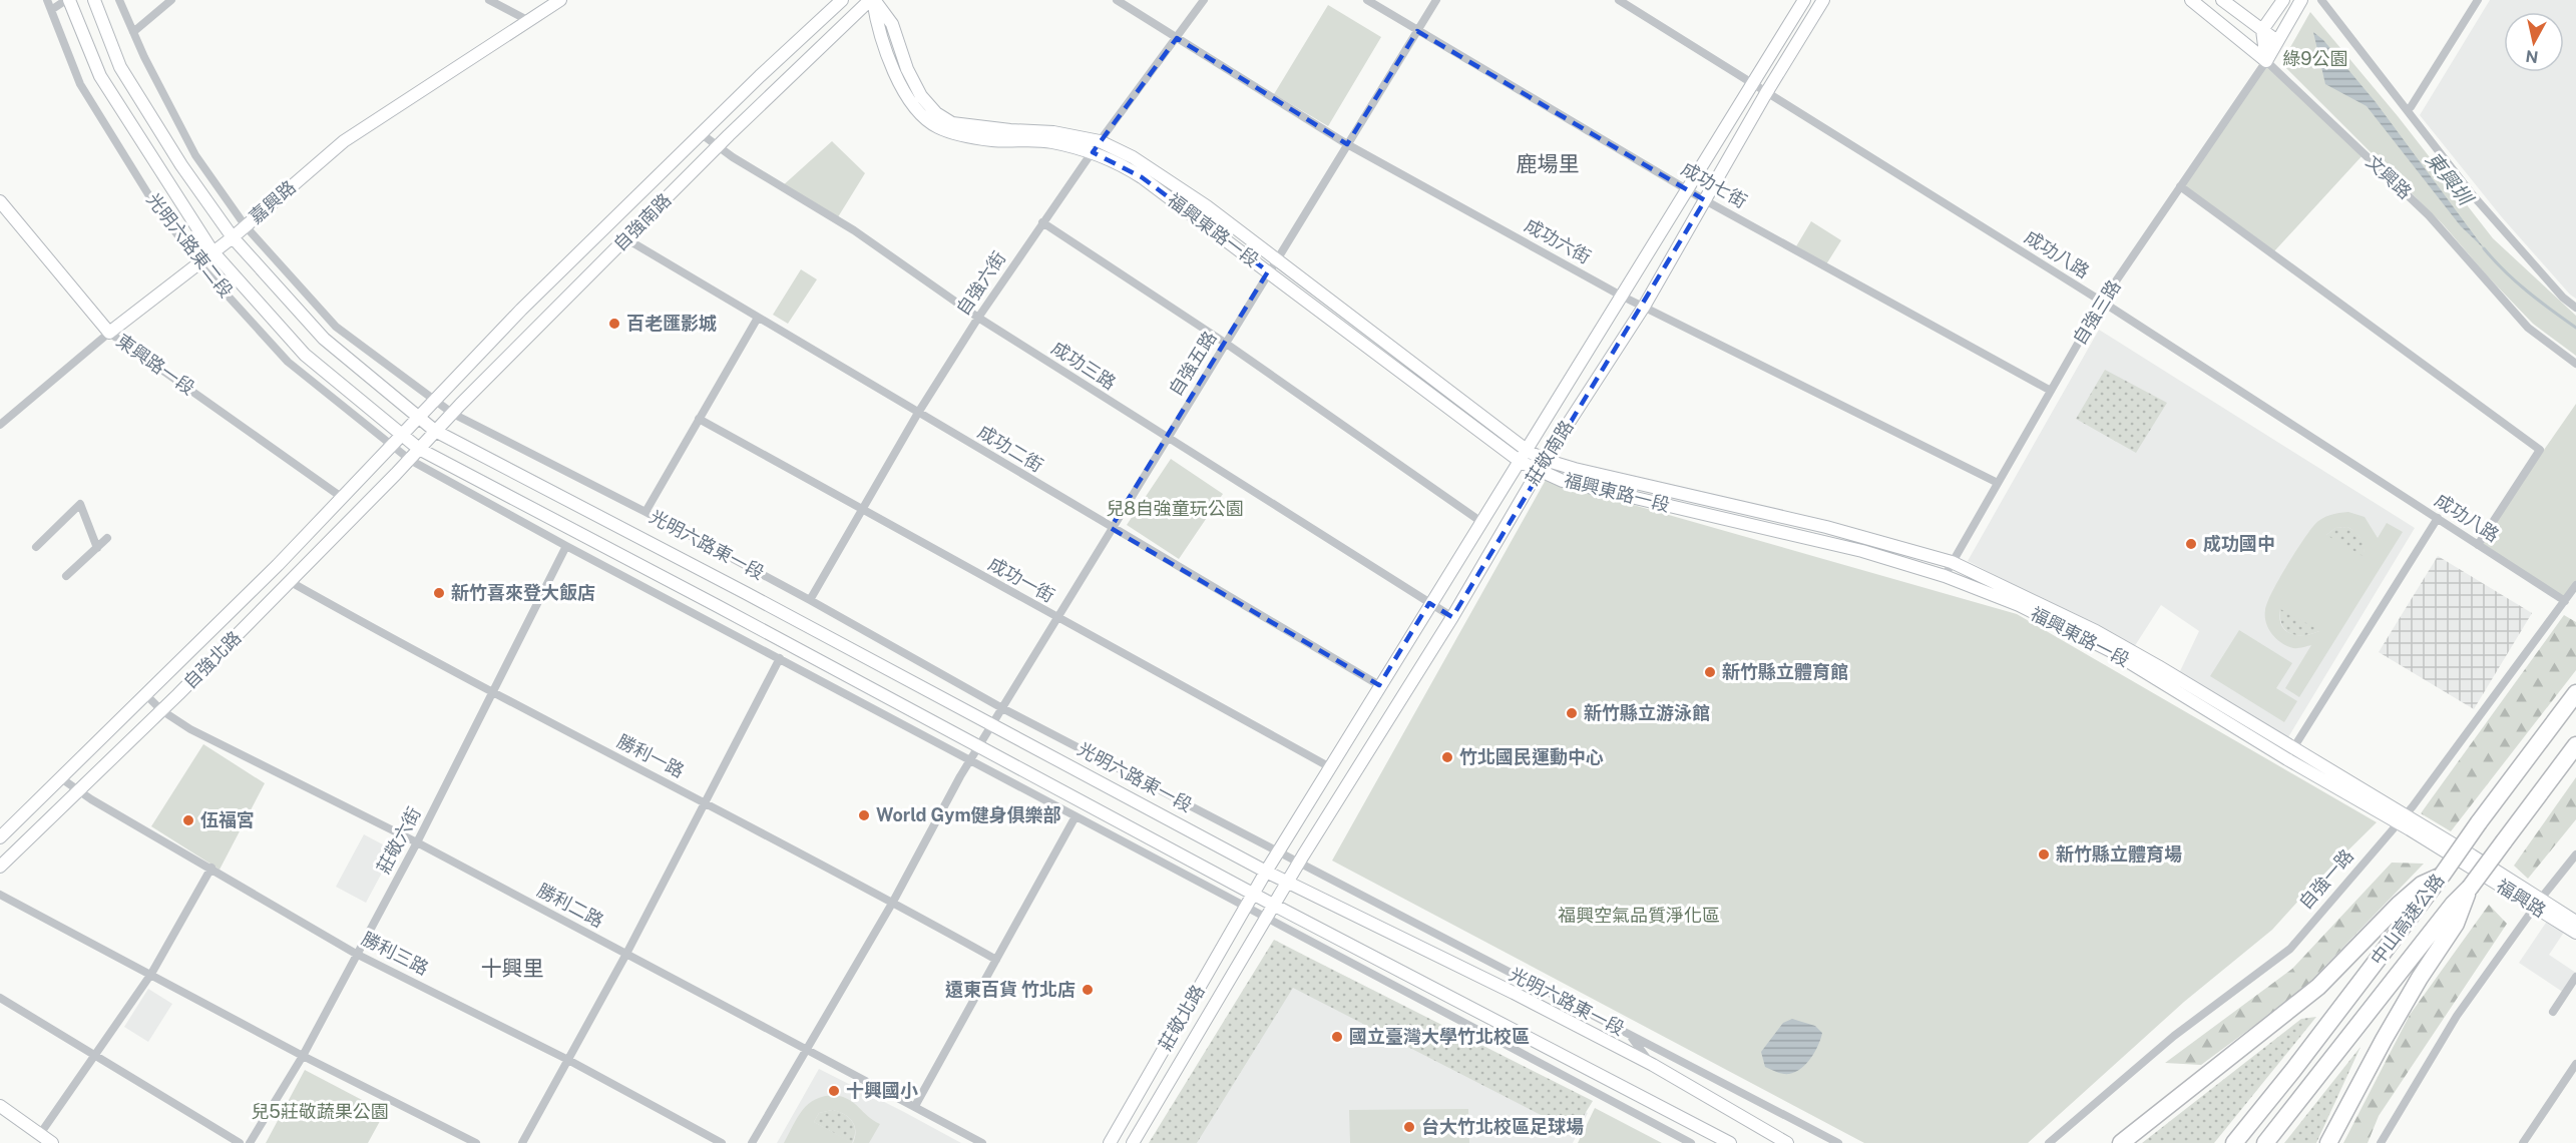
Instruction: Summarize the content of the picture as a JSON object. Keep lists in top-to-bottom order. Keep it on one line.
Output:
{"streets":{"highway":["中山高速公路"],"street":["文興路","成功七街","嘉興路","自強南路","福興東路一段","成功六街","光明六路東二段","成功八路","自強六街","自強三路","自強五路","東興路一段","成功三路","成功二街","莊敬南路","光明六路東一段","成功一街","自強北路","勝利一路","莊敬六街","自強一路","福興路","勝利二路","勝利三路","莊敬北路"]},"crossings":[["文興路","自強三路"],["成功七街","自強三路"],["成功七街","自強五路"],["成功七街","莊敬南路"],["嘉興路","光明六路東二段"],["嘉興路","東興路一段"],["自強南路","福興東路一段"],["自強南路","光明六路東二段"],["自強南路","成功三路"],["自強南路","成功二街"],["自強南路","光明六路東一段"],["自強南路","自強北路"],["福興東路一段","自強六街"],["福興東路一段","自強三路"],["福興東路一段","自強五路"],["福興東路一段","莊敬南路"],["福興東路一段","自強一路"],["福興東路一段","福興路"],["成功六街","自強六街"],["成功六街","自強三路"],["成功六街","自強五路"],["成功六街","莊敬南路"],["光明六路東二段","自強北路"],["成功八路","自強三路"],["成功八路","莊敬南路"],["成功八路","自強一路"],["自強六街","成功三路"],["自強六街","成功二街"],["自強六街","光明六路東一段"],["自強六街","成功一街"],["自強五路","成功三路"],["自強五路","成功二街"],["自強五路","光明六路東一段"],["自強五路","成功一街"],["自強五路","勝利一路"],["自強五路","勝利二路"],["東興路一段","自強北路"],["成功三路","莊敬南路"],["成功二街","莊敬南路"],["莊敬南路","光明六路東一段"],["莊敬南路","成功一街"],["莊敬南路","莊敬北路"],["自強北路","勝利一路"],["自強北路","勝利二路"],["自強北路","勝利三路"],["勝利一路","莊敬六街"],["莊敬六街","勝利二路"],["莊敬六街","勝利三路"]],"districts":["鹿場里","十興里"],"water":["東興圳"],"parks":["綠9公園","兒8自強童玩公園","福興空氣品質淨化區","兒5莊敬蔬果公園"],"places":["百老匯影城","成功國中","新竹喜來登大飯店","新竹縣立體育館","新竹縣立游泳館","竹北國民運動中心","World Gym健身俱樂部","伍福宮","新竹縣立體育場","遠東百貨 竹北店","國立臺灣大學竹北校區","十興國小","台大竹北校區足球場"],"north":"bottom"}
